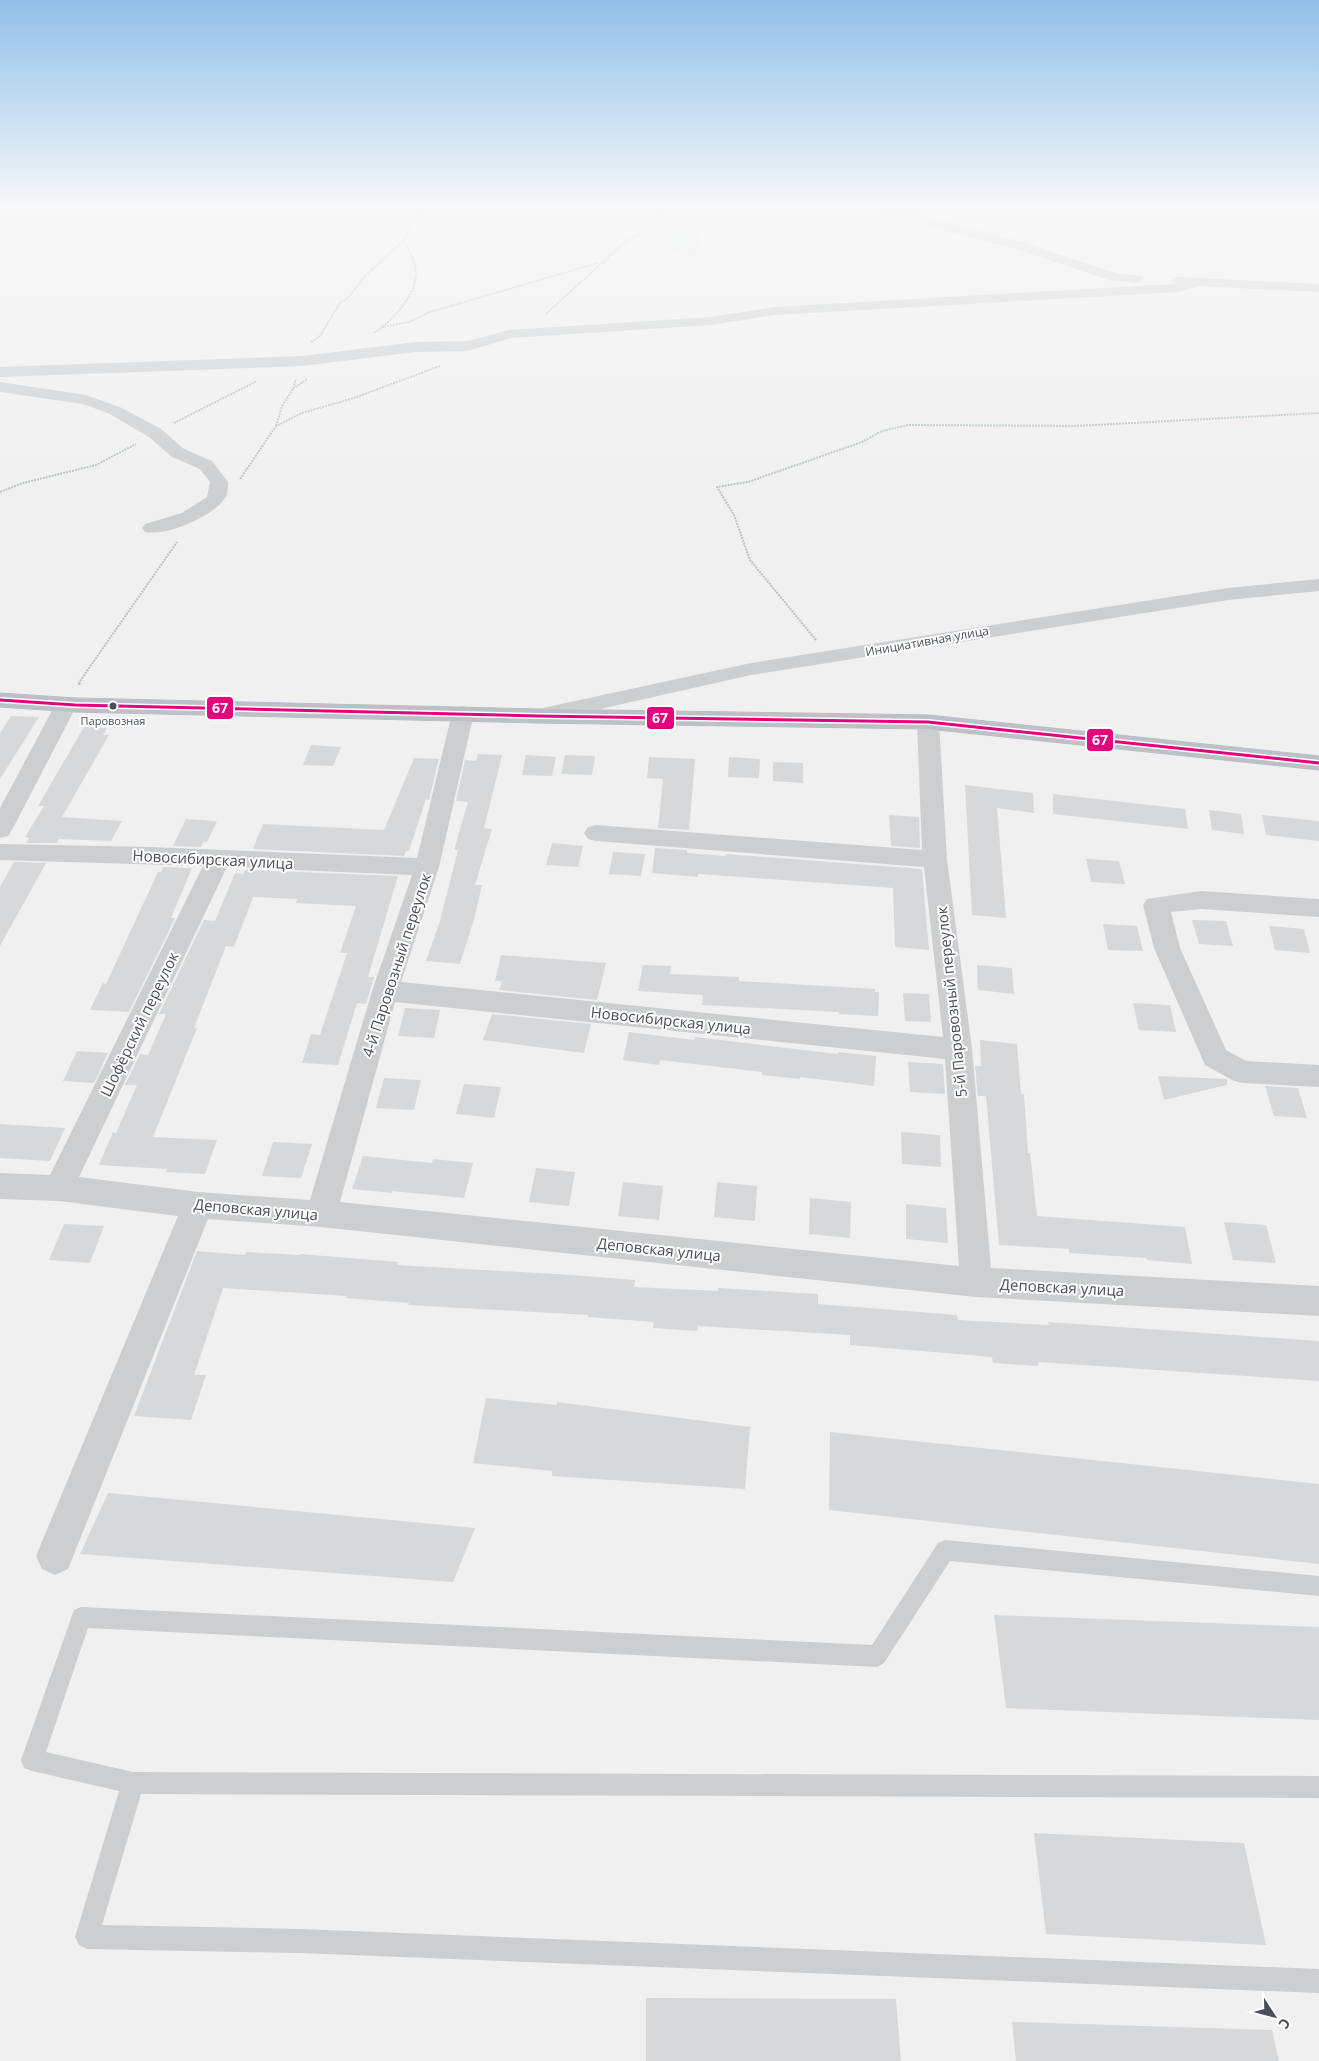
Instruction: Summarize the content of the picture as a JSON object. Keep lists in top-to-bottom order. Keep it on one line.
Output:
{"streets":{"street":["Инициативная улица","Новосибирская улица","4-й Паровозный переулок","5-й Паровозный переулок","Шофёрский переулок","Деповская улица"]},"crossings":[["Новосибирская улица","4-й Паровозный переулок"],["Новосибирская улица","5-й Паровозный переулок"],["Новосибирская улица","Шофёрский переулок"],["4-й Паровозный переулок","Деповская улица"],["5-й Паровозный переулок","Деповская улица"],["Шофёрский переулок","Деповская улица"]],"places":["Паровозная"],"lines":["transit line 67"],"north":"bottom right"}
